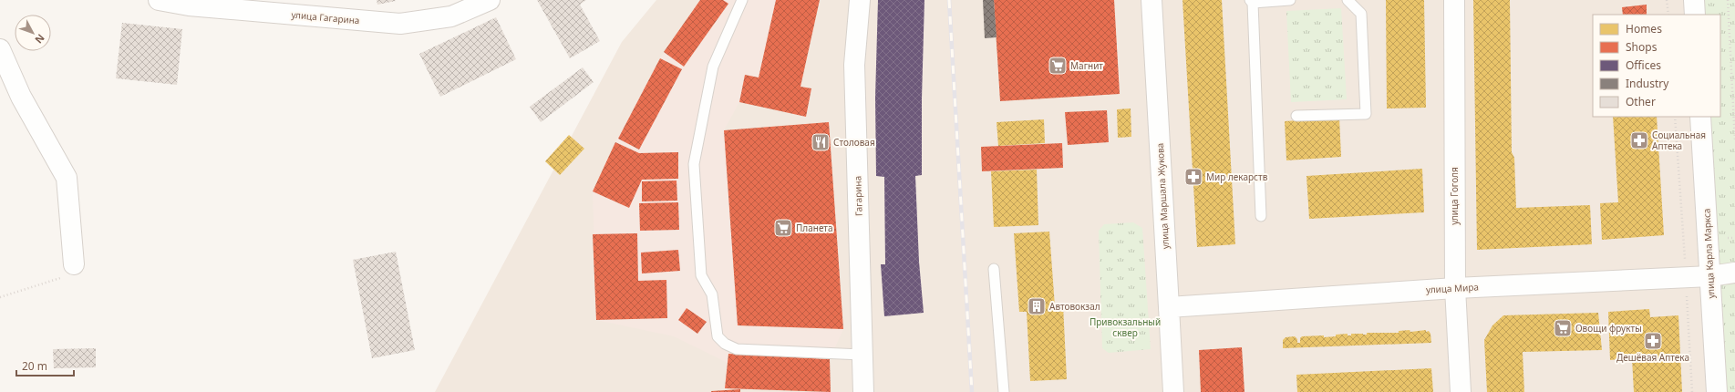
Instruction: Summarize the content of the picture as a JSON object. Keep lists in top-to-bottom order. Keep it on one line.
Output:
{"streets":{"street":["улица Гагарина","Гагарина","улица Маршала Жукова","улица Гоголя","улица Карла Маркса","улица Мира"]},"crossings":[["улица Маршала Жукова","улица Мира"],["улица Гоголя","улица Мира"],["улица Карла Маркса","улица Мира"]],"parks":["Привокзальный сквер"],"places":{"supermarket":["Магнит","Планета","Овощи фрукты"],"pharmacy":["Социальная Аптека","Мир лекарств","Дешёвая Аптека"],"restaurant":["Столовая"],"building":["Автовокзал"]},"legend":["Homes","Shops","Offices","Industry","Other"],"scale_bar":"20 m","north":"bottom right"}
